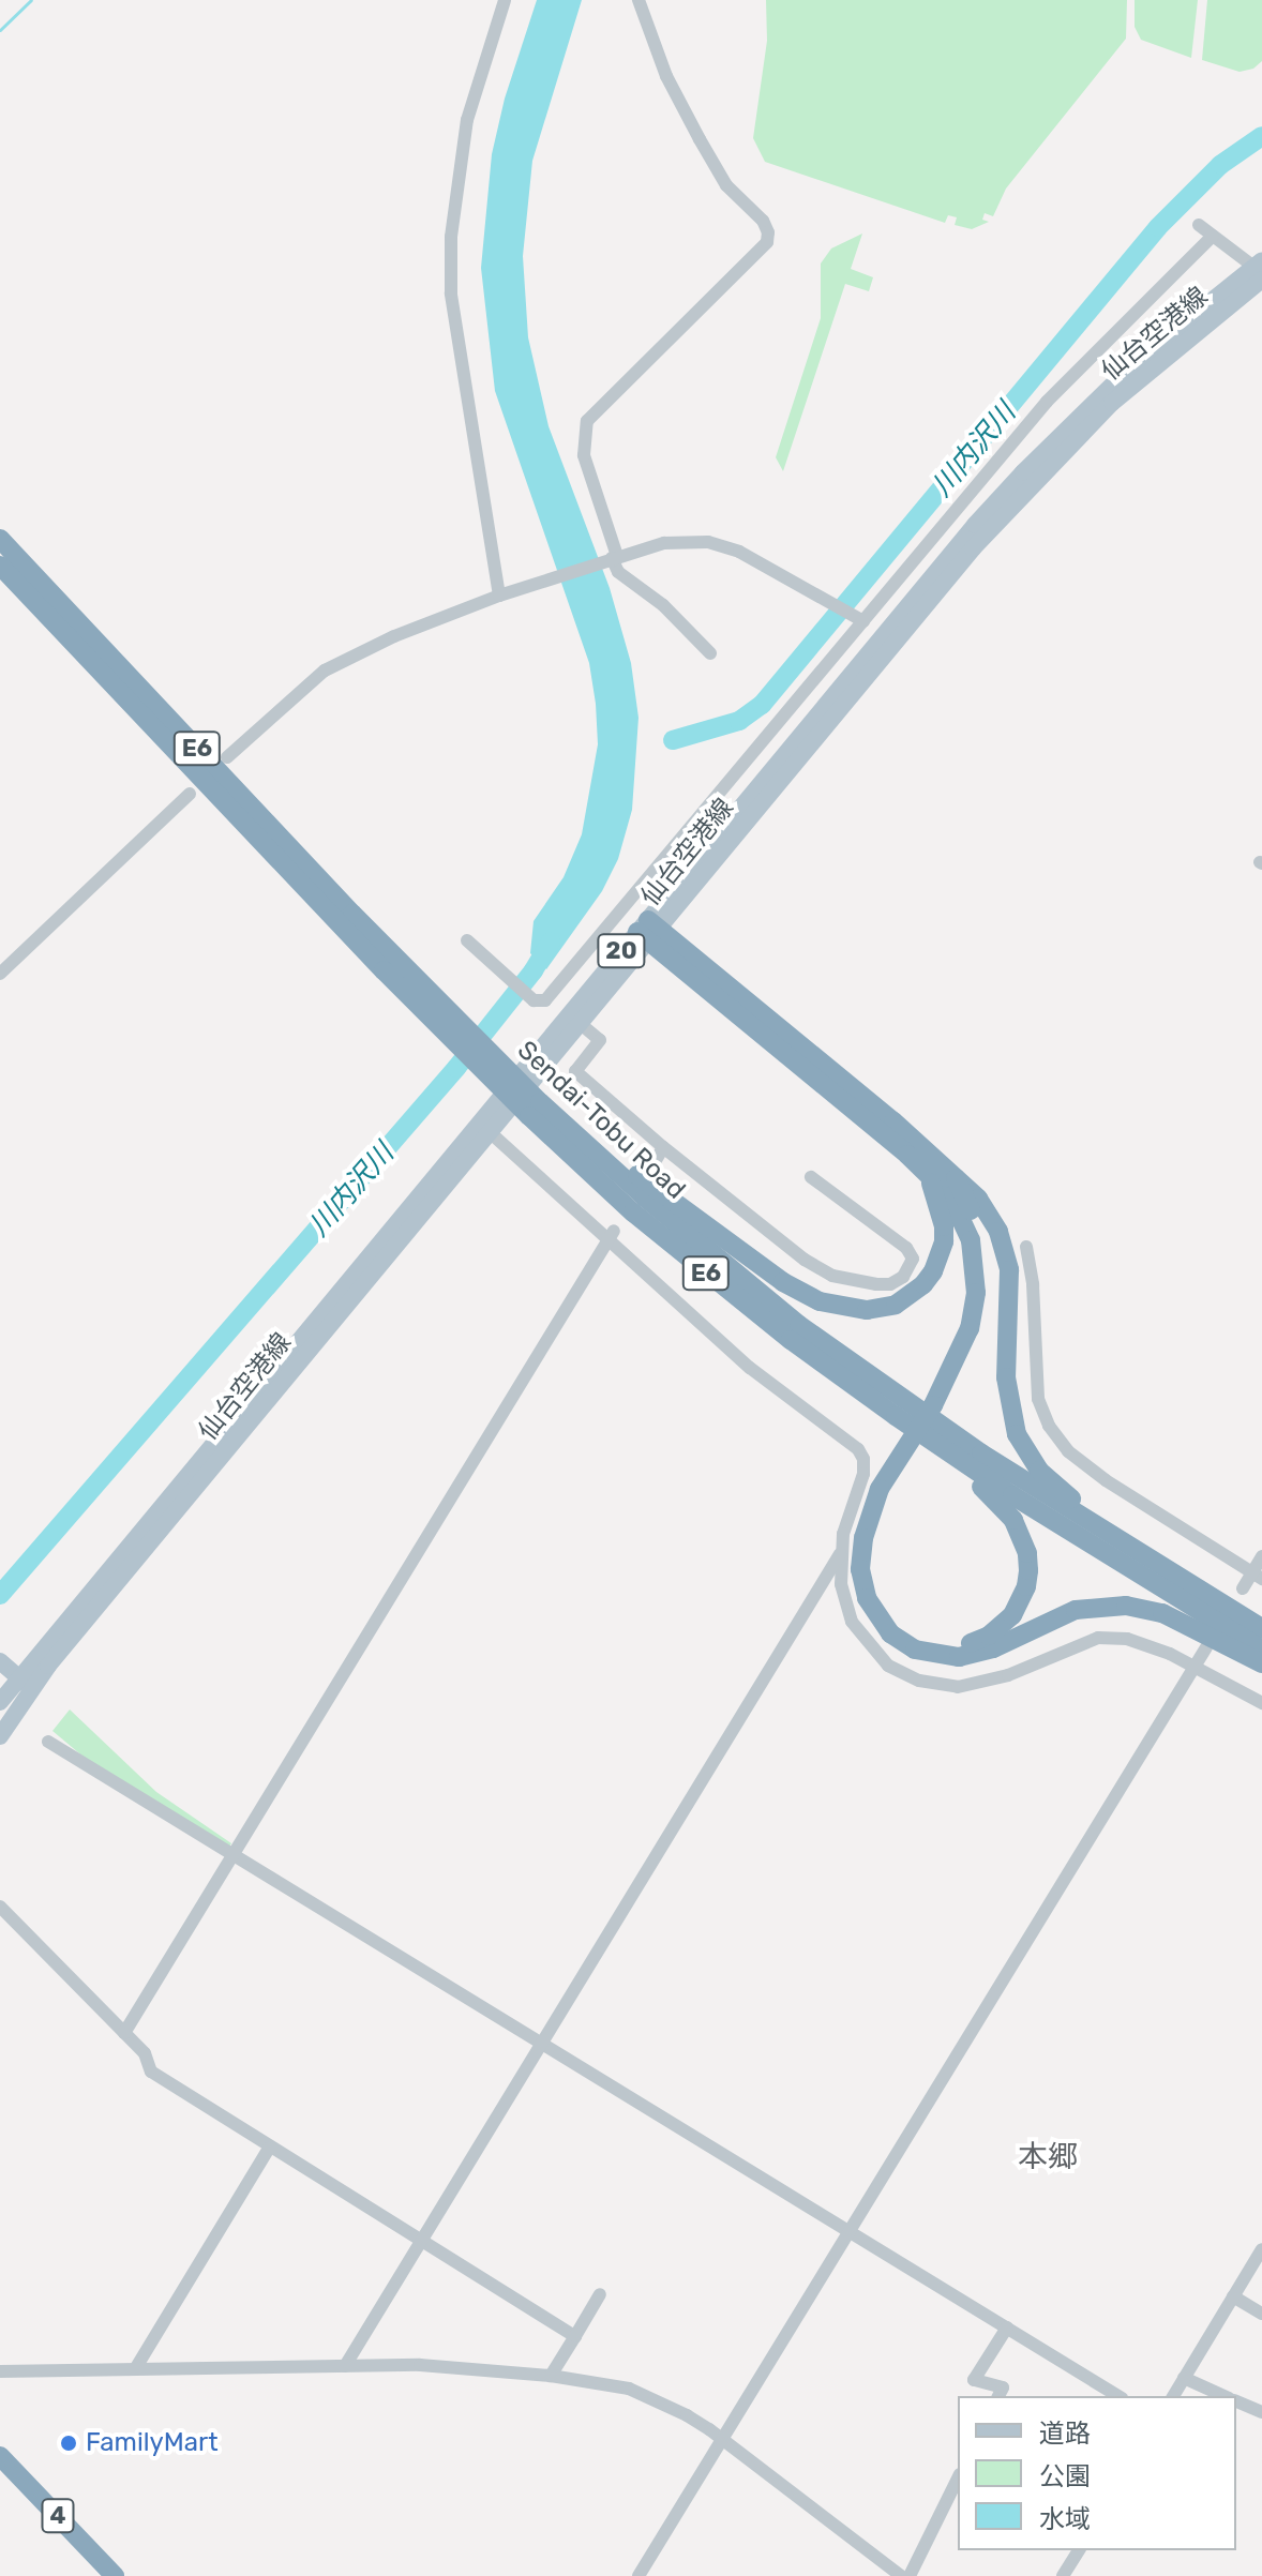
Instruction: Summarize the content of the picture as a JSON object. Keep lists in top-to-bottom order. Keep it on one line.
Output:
{"streets":{"highway":["E6","Sendai-Tobu Road","4"],"main road":["仙台空港線","20"]},"districts":["本郷"],"water":["川内沢川"],"places":["FamilyMart"],"legend":["道路","公園","水域"]}
